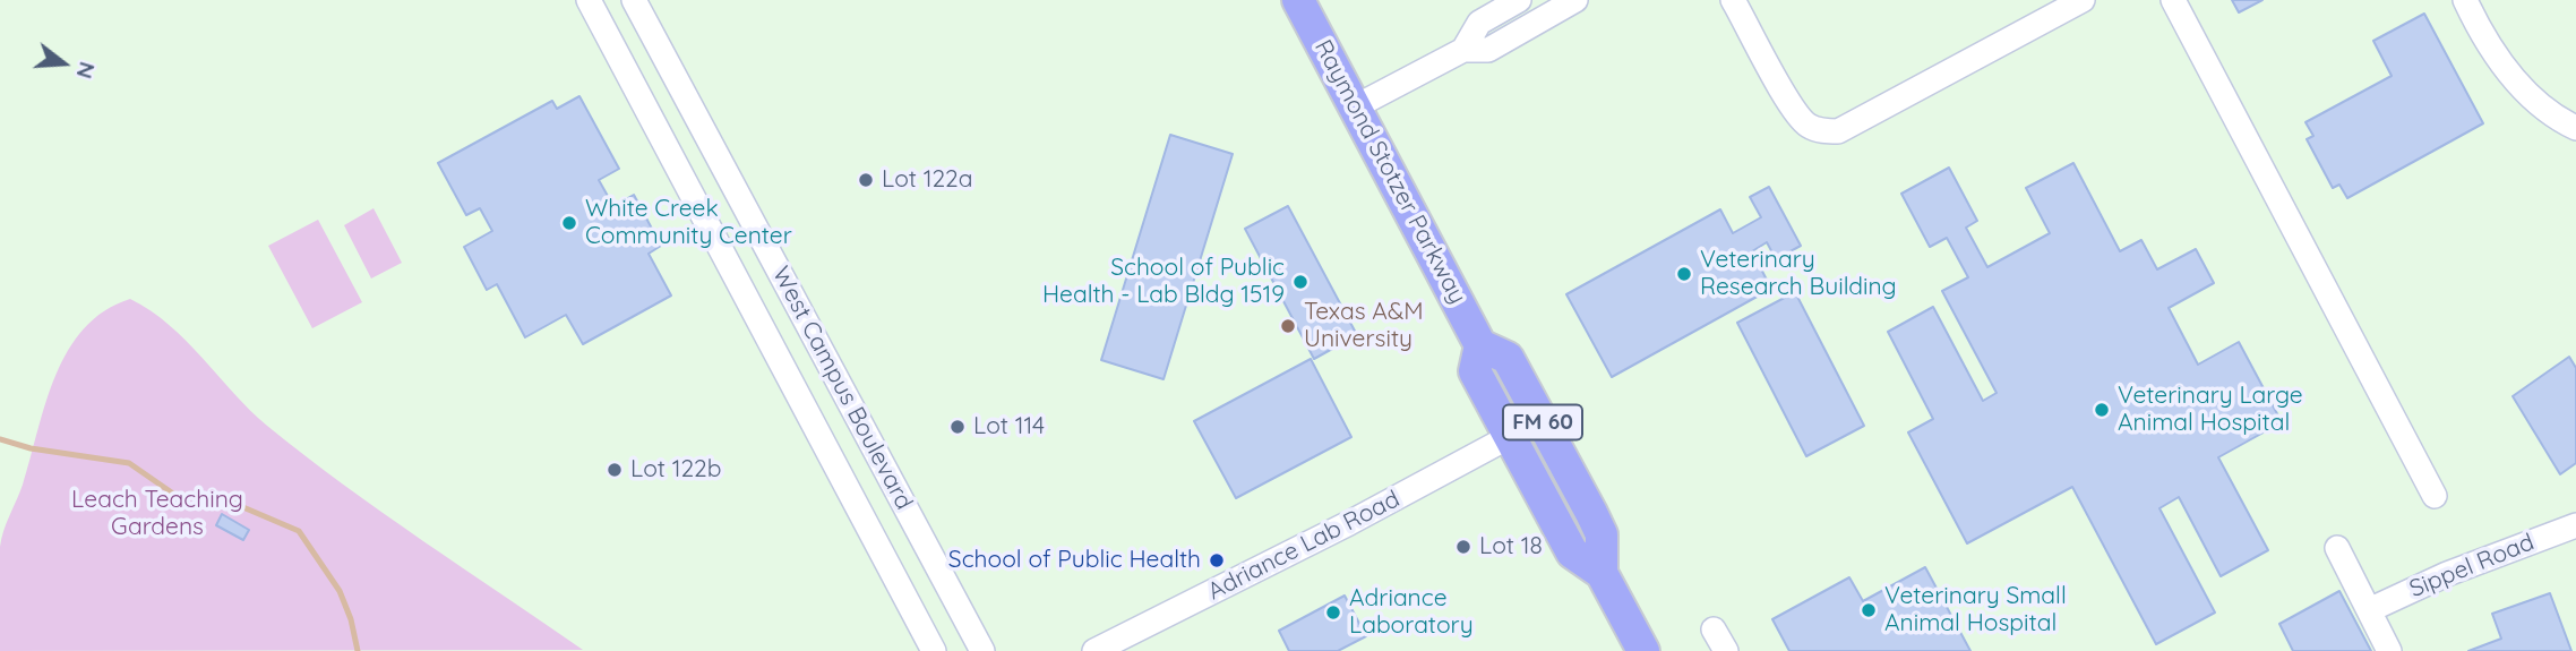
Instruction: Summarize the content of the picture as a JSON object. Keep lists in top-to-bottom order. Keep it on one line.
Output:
{"streets":{"main road":["Raymond Stotzer Parkway","FM 60"],"street":["West Campus Boulevard","Adriance Lab Road","Sippel Road"]},"crossings":[["Raymond Stotzer Parkway","Adriance Lab Road"]],"parks":["Leach Teaching Gardens"],"places":["Lot 122a","White Creek Community Center","Veterinary Research Building","School of Public Health - Lab Bldg 1519","Texas A&M University","Veterinary Large Animal Hospital","Lot 114","Lot 122b","Lot 18","School of Public Health","Veterinary Small Animal Hospital","Adriance Laboratory"],"north":"right"}
